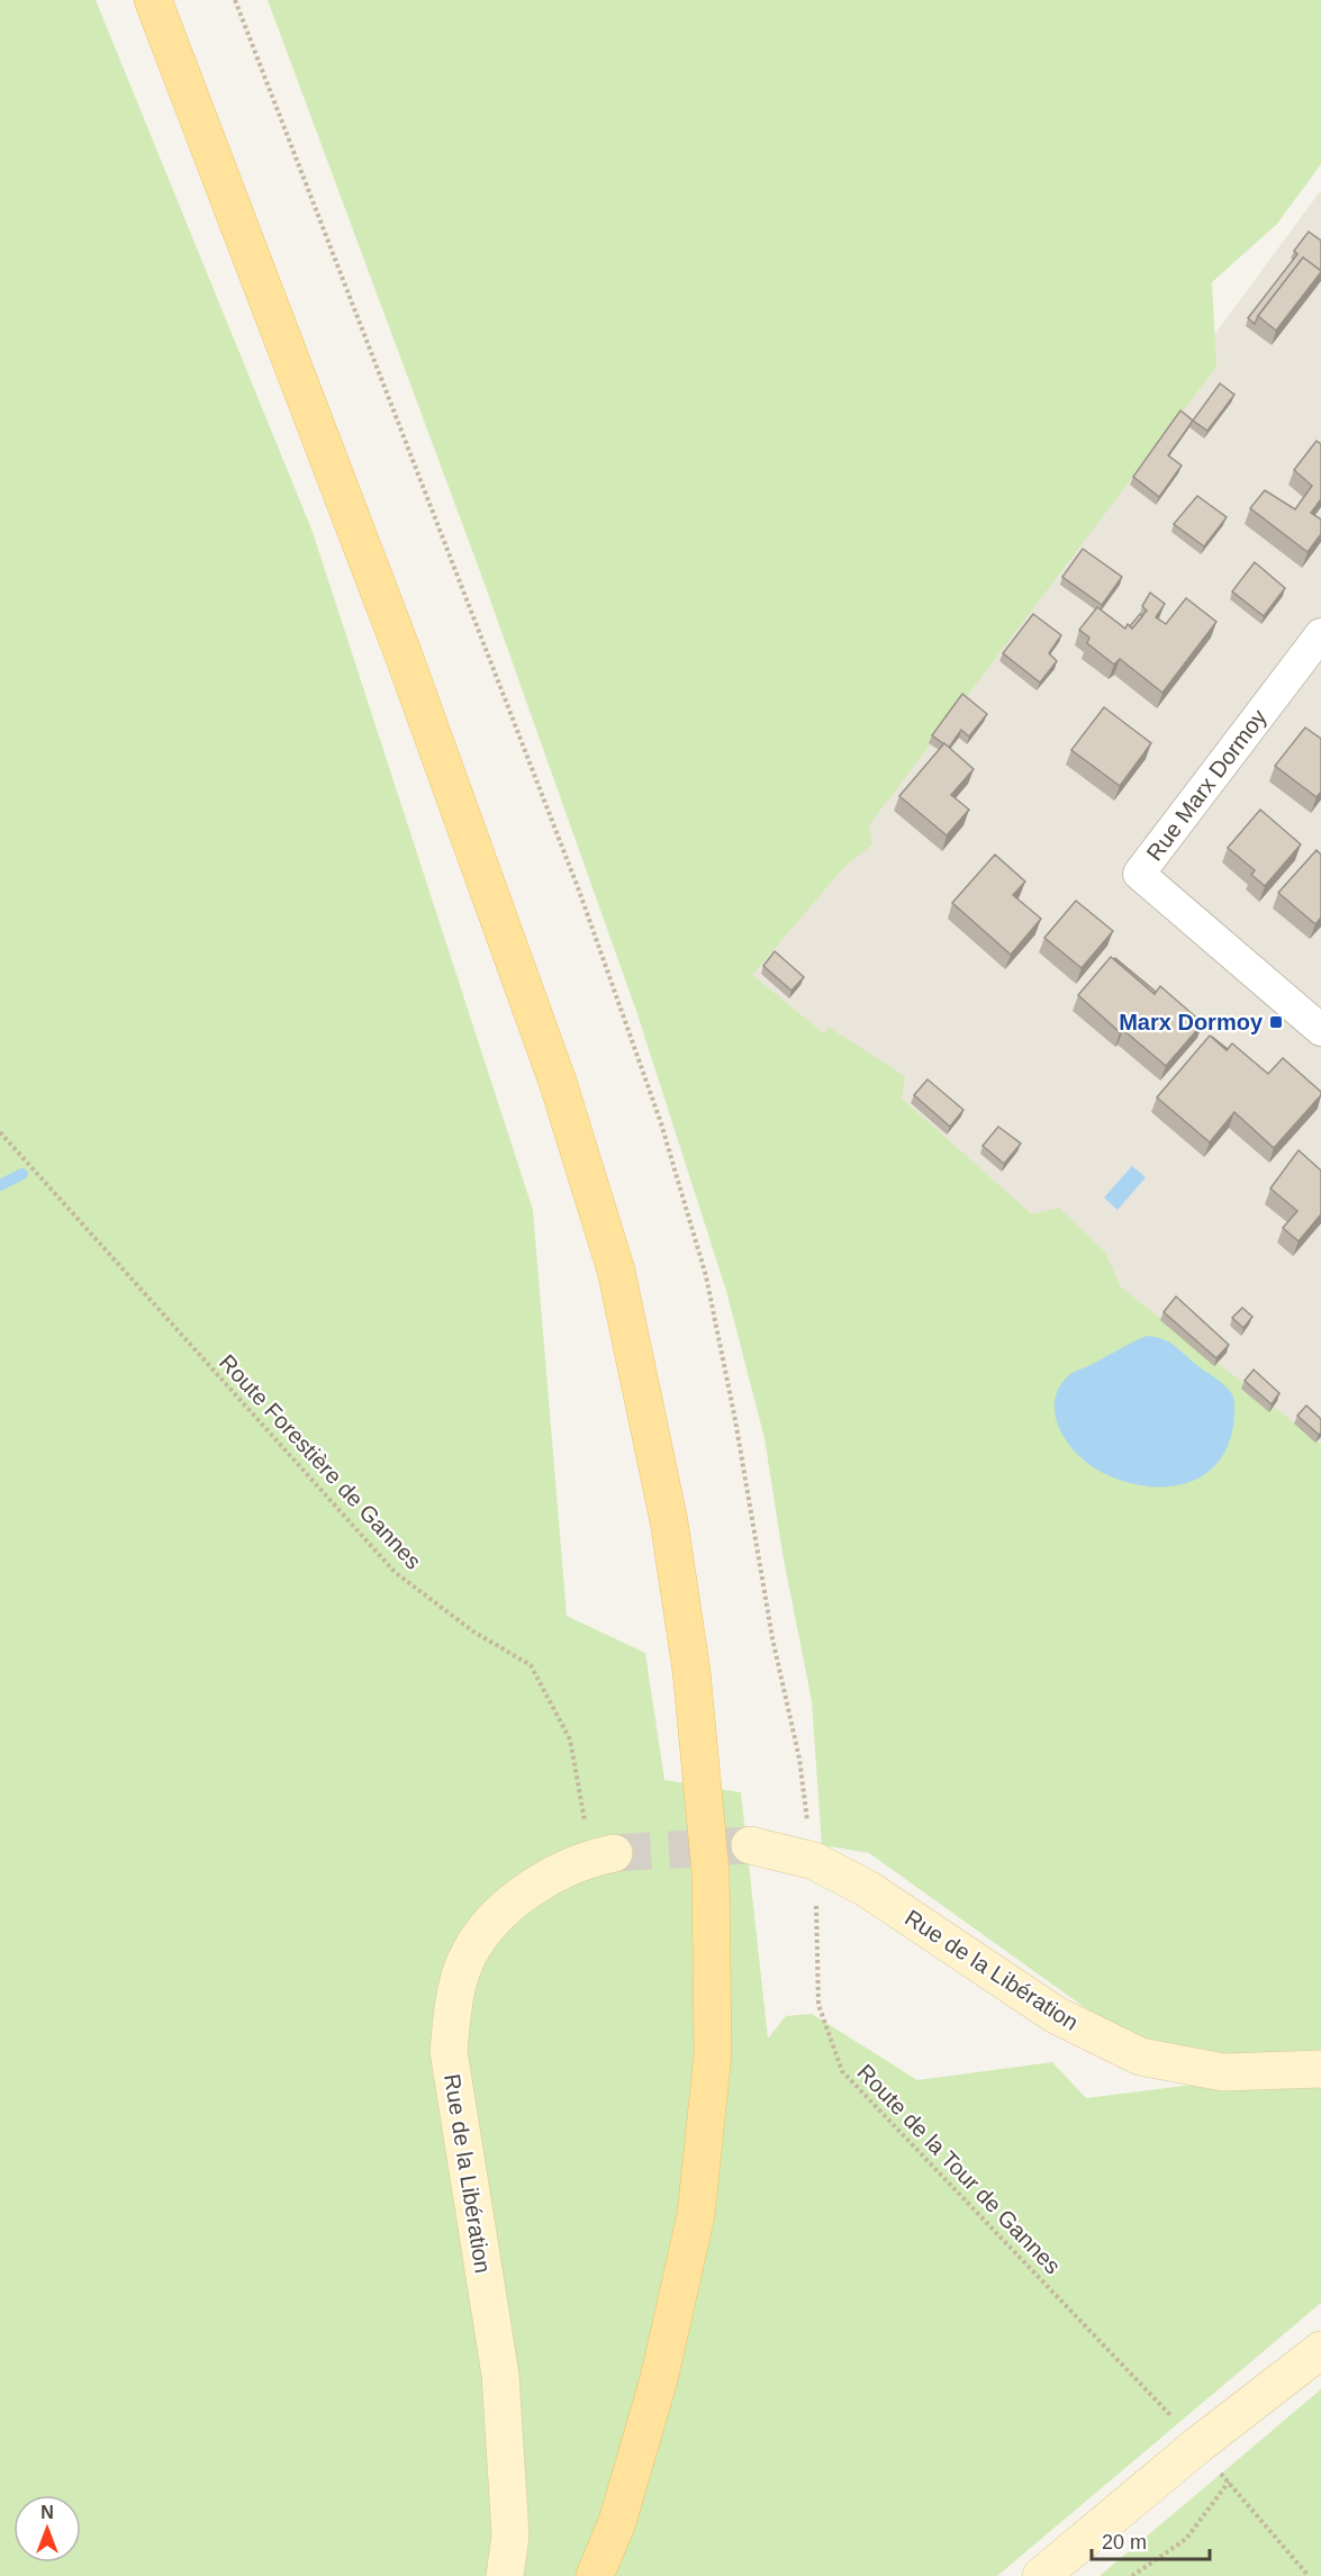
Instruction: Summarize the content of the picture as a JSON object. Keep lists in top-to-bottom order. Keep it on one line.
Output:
{"streets":{"main road":["Rue de la Libération"],"street":["Rue Marx Dormoy"],"path":["Route Forestière de Gannes","Route de la Tour de Gannes"]},"crossings":[["Route Forestière de Gannes","Rue de la Libération"],["Rue de la Libération","Route de la Tour de Gannes"]],"places":{"transit":["Marx Dormoy"]},"scale_bar":"20 m","north":"top"}
